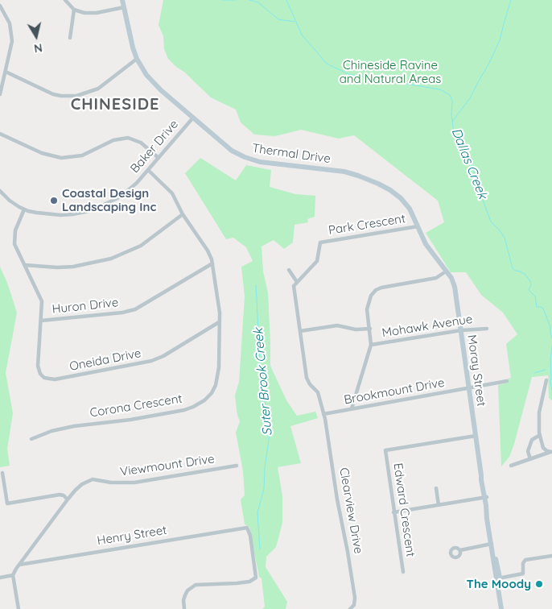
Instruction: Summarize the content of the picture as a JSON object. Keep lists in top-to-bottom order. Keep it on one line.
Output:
{"streets":{"street":["Baker Drive","Thermal Drive","Park Crescent","Huron Drive","Mohawk Avenue","Oneida Drive","Moray Street","Brookmount Drive","Corona Crescent","Viewmount Drive","Edward Crescent","Clearview Drive","Henry Street"]},"crossings":[["Baker Drive","Thermal Drive"],["Baker Drive","Huron Drive"],["Baker Drive","Corona Crescent"],["Thermal Drive","Park Crescent"],["Thermal Drive","Moray Street"],["Huron Drive","Oneida Drive"],["Huron Drive","Corona Crescent"],["Mohawk Avenue","Moray Street"],["Oneida Drive","Corona Crescent"],["Moray Street","Brookmount Drive"],["Moray Street","Edward Crescent"],["Brookmount Drive","Clearview Drive"],["Viewmount Drive","Henry Street"]],"districts":["CHINESIDE"],"water":["Dallas Creek","Suter Brook Creek"],"parks":["Chineside Ravine and Natural Areas"],"places":["Coastal Design Landscaping Inc","The Moody"],"north":"bottom"}
